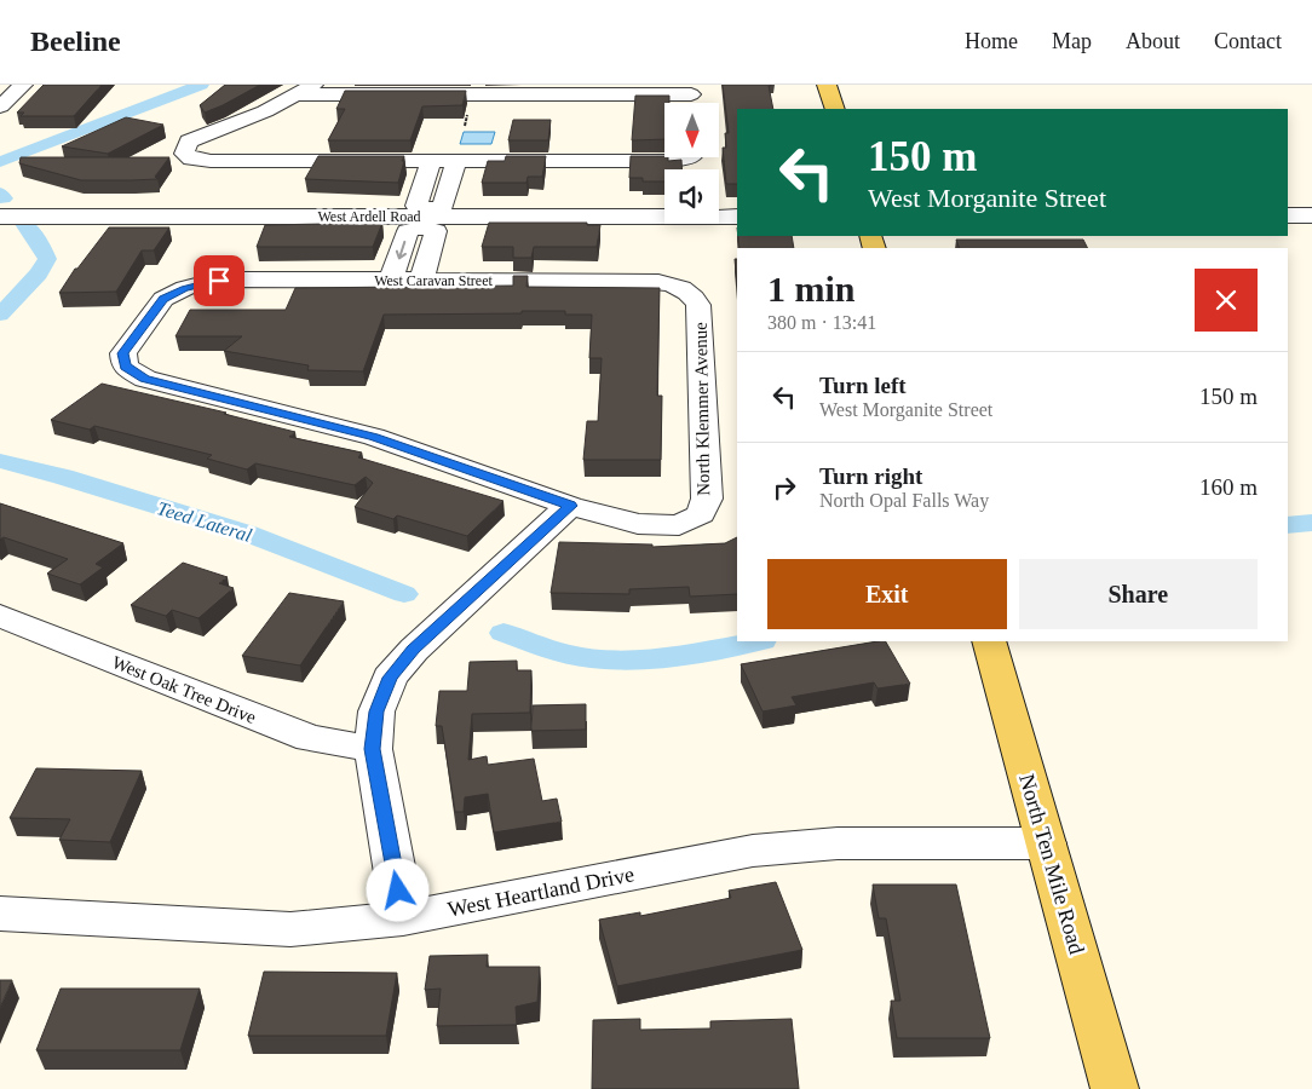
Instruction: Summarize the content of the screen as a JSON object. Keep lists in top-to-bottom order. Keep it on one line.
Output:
{"streets":{"main road":["North Ten Mile Road"],"street":["West Ardell Road","West Caravan Street","North Klemmer Avenue","West Oak Tree Drive","West Heartland Drive"]},"crossings":[["West Caravan Street","North Klemmer Avenue"],["North Ten Mile Road","West Heartland Drive"]],"water":["Teed Lateral"],"north":"bottom","page":{"header":"Beeline","nav":["Home","Map","About","Contact"],"turn":["150 m","West Morganite Street"],"heading":["1 min","380 m · 13:41"],"list":[{"name":"Turn left","note":"West Morganite Street","value":"150 m"},{"name":"Turn right","note":"North Opal Falls Way","value":"160 m"}],"buttons":["Exit","Share"]}}
